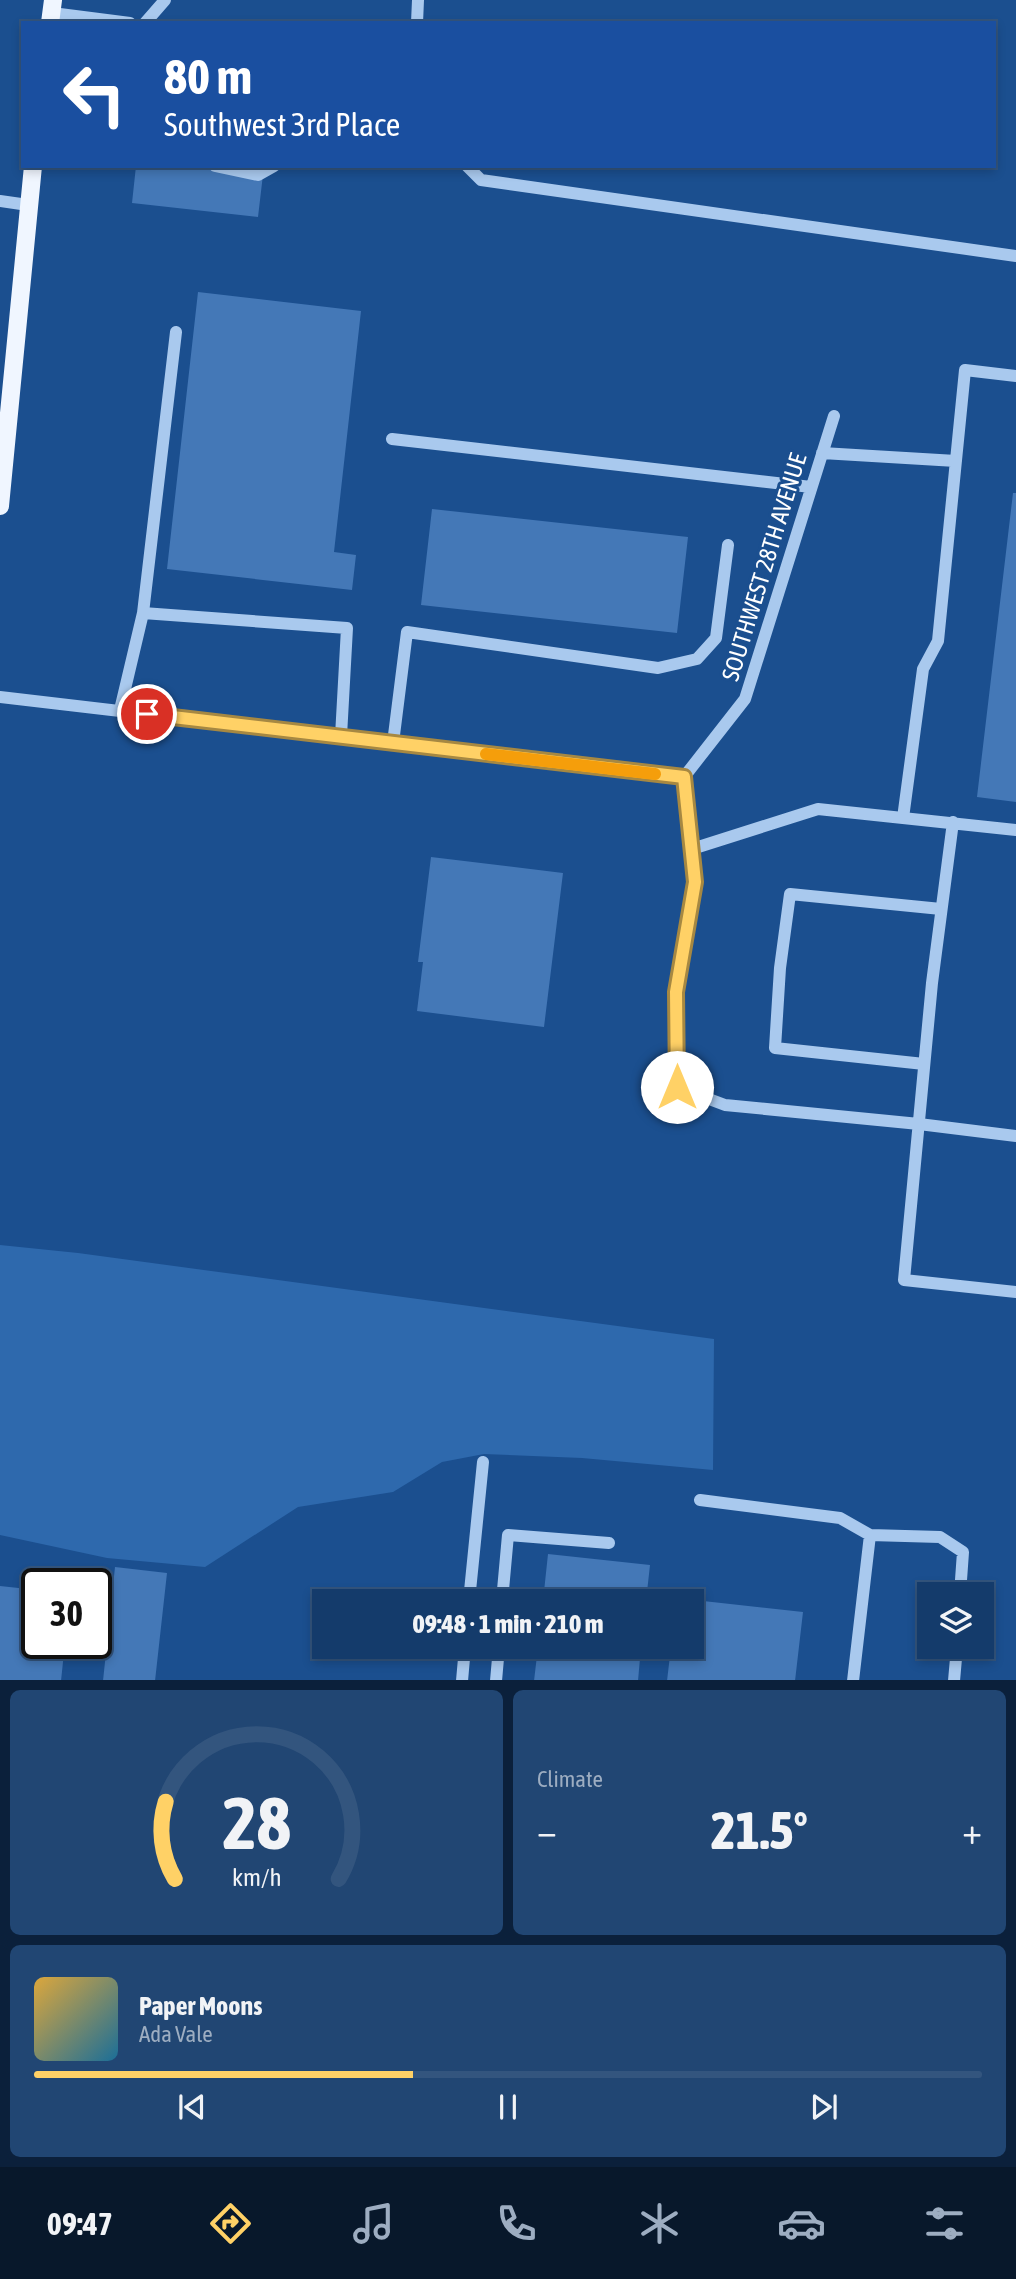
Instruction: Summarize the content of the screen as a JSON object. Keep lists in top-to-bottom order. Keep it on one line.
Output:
{"streets":{"street":["SOUTHWEST 28TH AVENUE"]},"page":{"turn":["80 m","Southwest 3rd Place"],"limit":"30","trip":"09:48 · 1 min · 210 m","tile":"Climate","heat":["−","21.5°","+"],"song":["Paper Moons","Ada Vale"],"tabs":"09:47","gauge":["28","km/h"]}}
